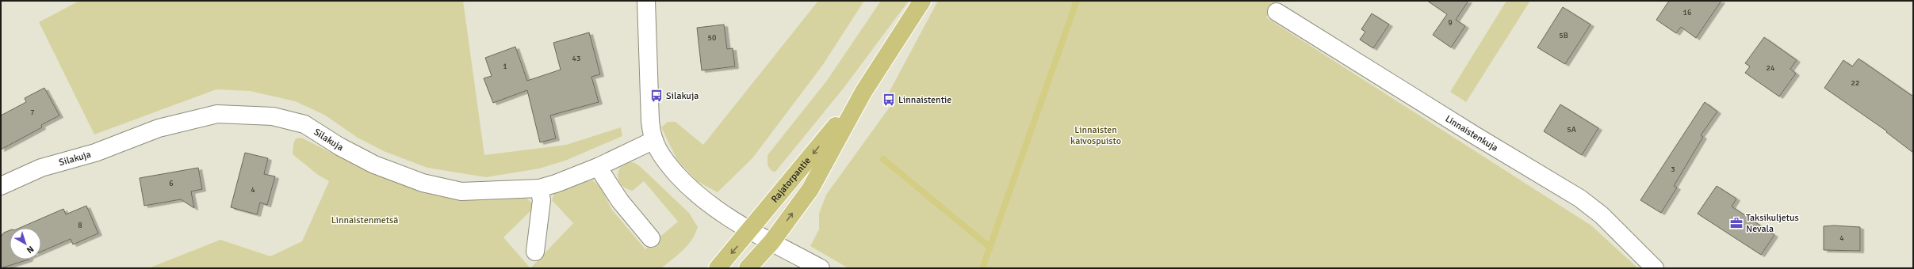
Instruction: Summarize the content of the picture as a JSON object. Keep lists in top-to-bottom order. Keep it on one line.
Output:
{"streets":{"main road":["Rajatorpantie"],"street":["Linnaistenkuja","Silakuja"]},"parks":["Linnaisten kaivospuisto","Linnaistenmetsä"],"places":{"bus stop":["Silakuja","Linnaistentie"],"office":["Taksikuljetus Nevala"]},"house_numbers":["16","9","5B","50","43","1","24","22","7","5A","3","6","4","8","4"],"north":"bottom right"}
